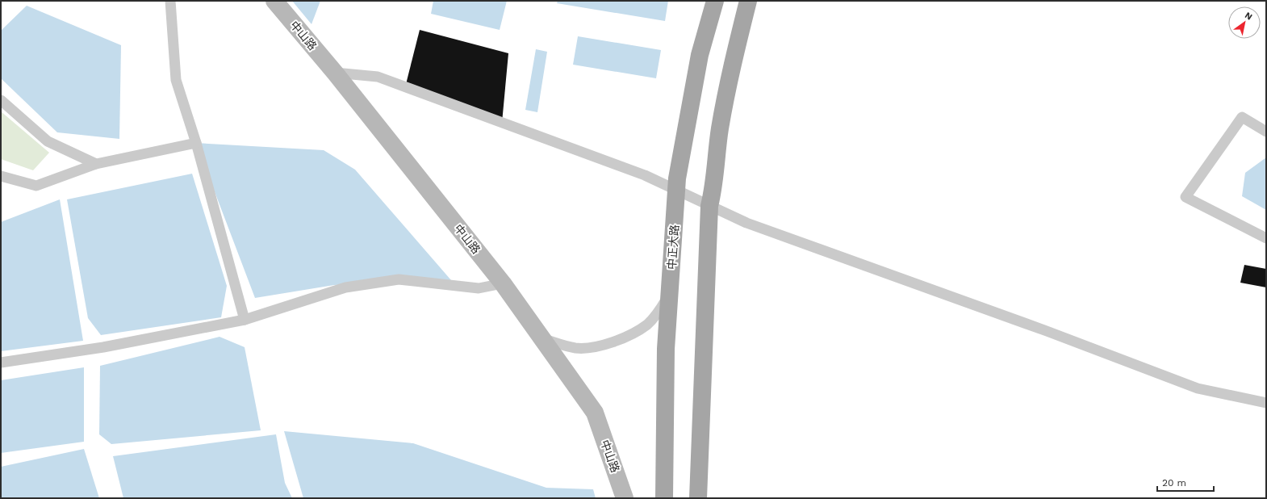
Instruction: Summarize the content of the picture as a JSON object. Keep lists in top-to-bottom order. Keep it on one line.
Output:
{"streets":{"main road":["中正大路"],"street":["中山路"]},"scale_bar":"20 m","north":"top right"}
